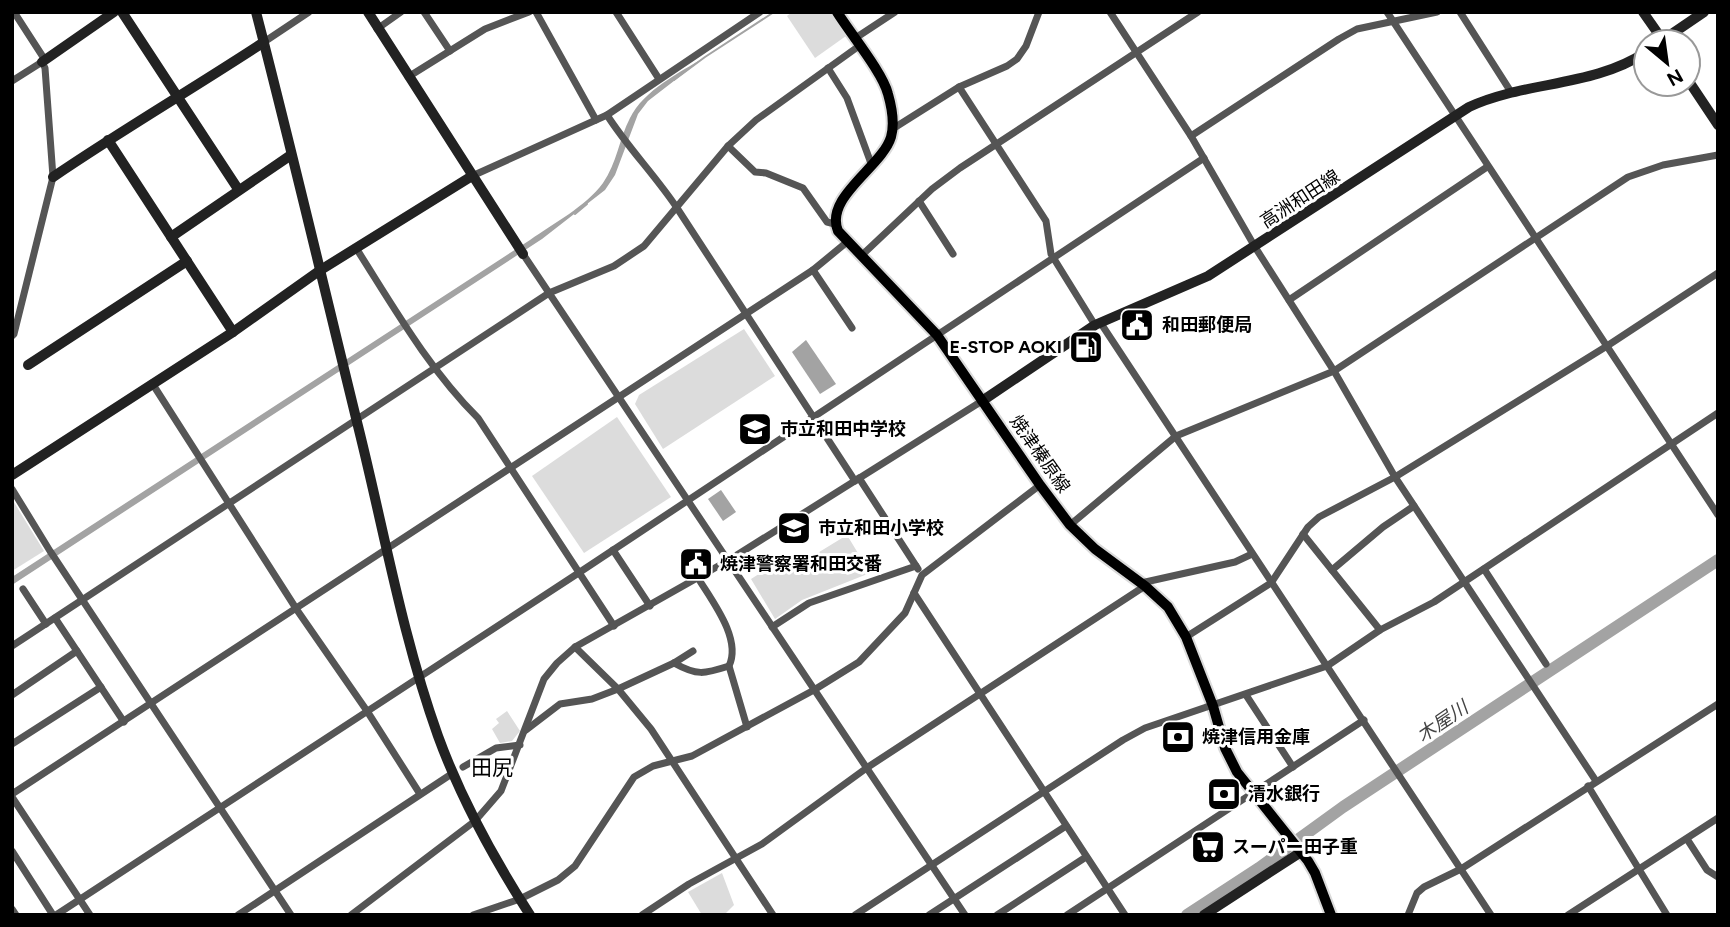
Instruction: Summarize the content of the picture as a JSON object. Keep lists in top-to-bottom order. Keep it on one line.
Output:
{"streets":{"main road":["焼津榛原線"],"street":["高洲和田線"]},"crossings":[["高洲和田線","焼津榛原線"]],"districts":["田尻"],"water":["木屋川"],"places":{"public building":["和田郵便局","焼津警察署和田交番"],"fuel station":["E-STOP AOKI"],"school or university":["市立和田中学校","市立和田小学校"],"bank":["焼津信用金庫","清水銀行"],"supermarket":["スーパー田子重"]},"north":"bottom right"}
